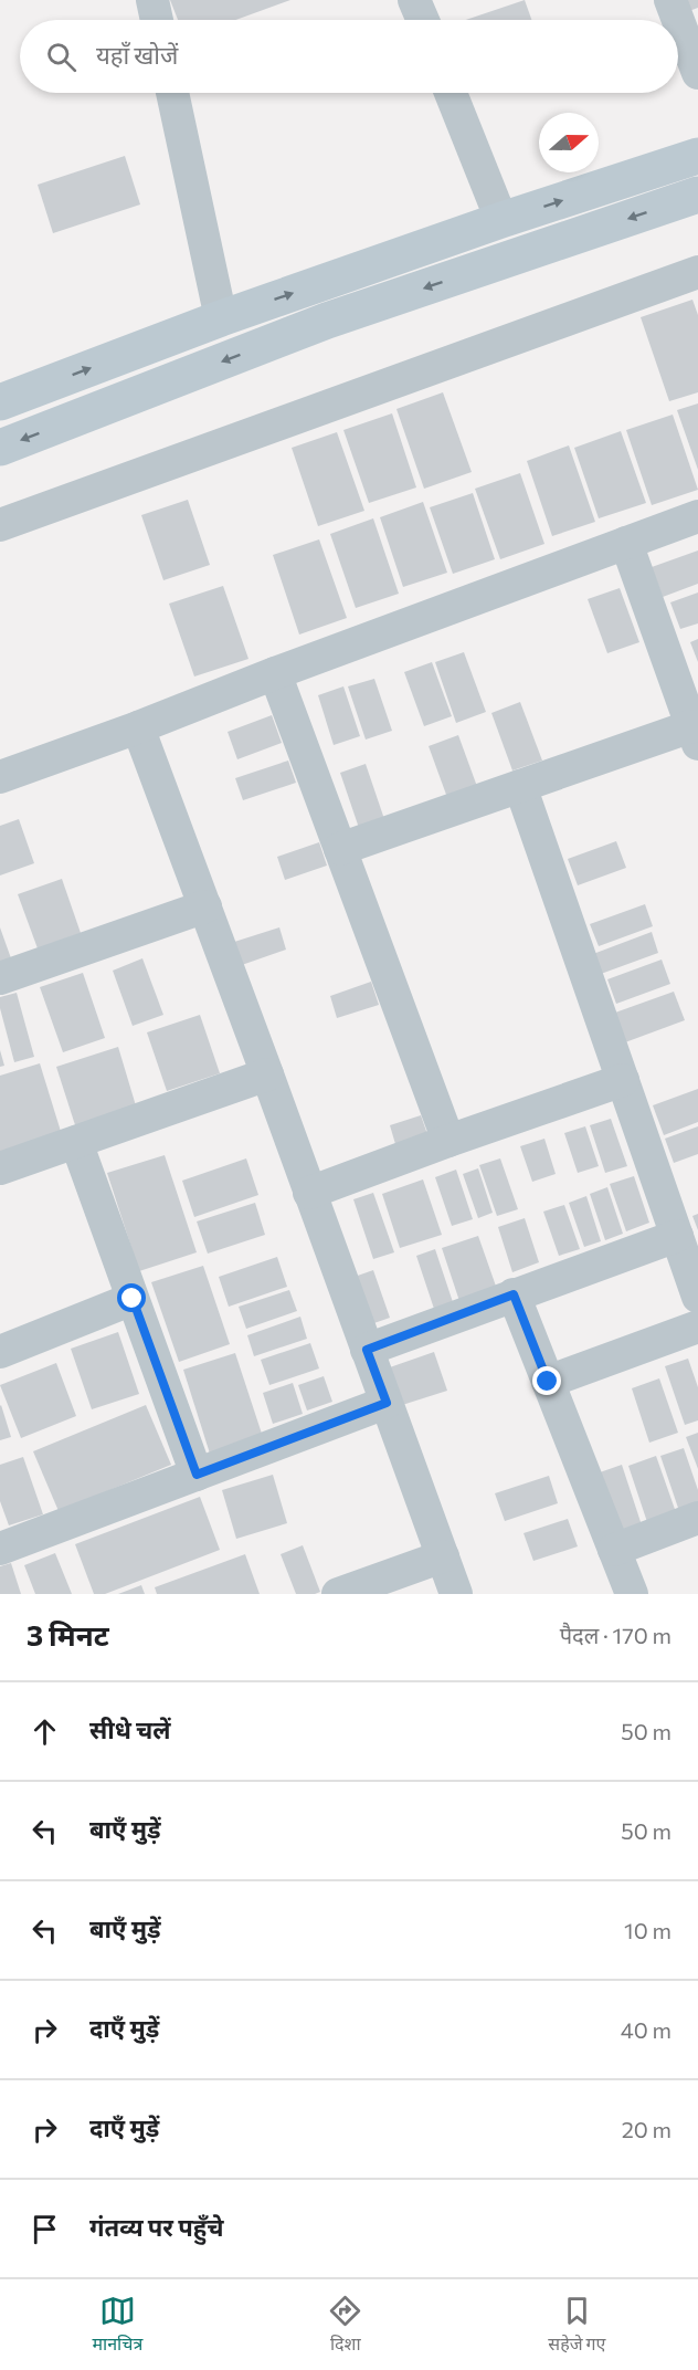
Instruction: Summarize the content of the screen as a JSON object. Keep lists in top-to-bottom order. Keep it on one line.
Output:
{"north":"right","page":{"search":"यहाँ खोजें","heading":["3 मिनट","पैदल · 170 m"],"list":[["सीधे चलें","50 m"],["बाएँ मुड़ें","50 m"],["बाएँ मुड़ें","10 m"],["दाएँ मुड़ें","40 m"],["दाएँ मुड़ें","20 m"],"गंतव्य पर पहुँचे"],"nav":["मानचित्र","दिशा","सहेजे गए"]}}
